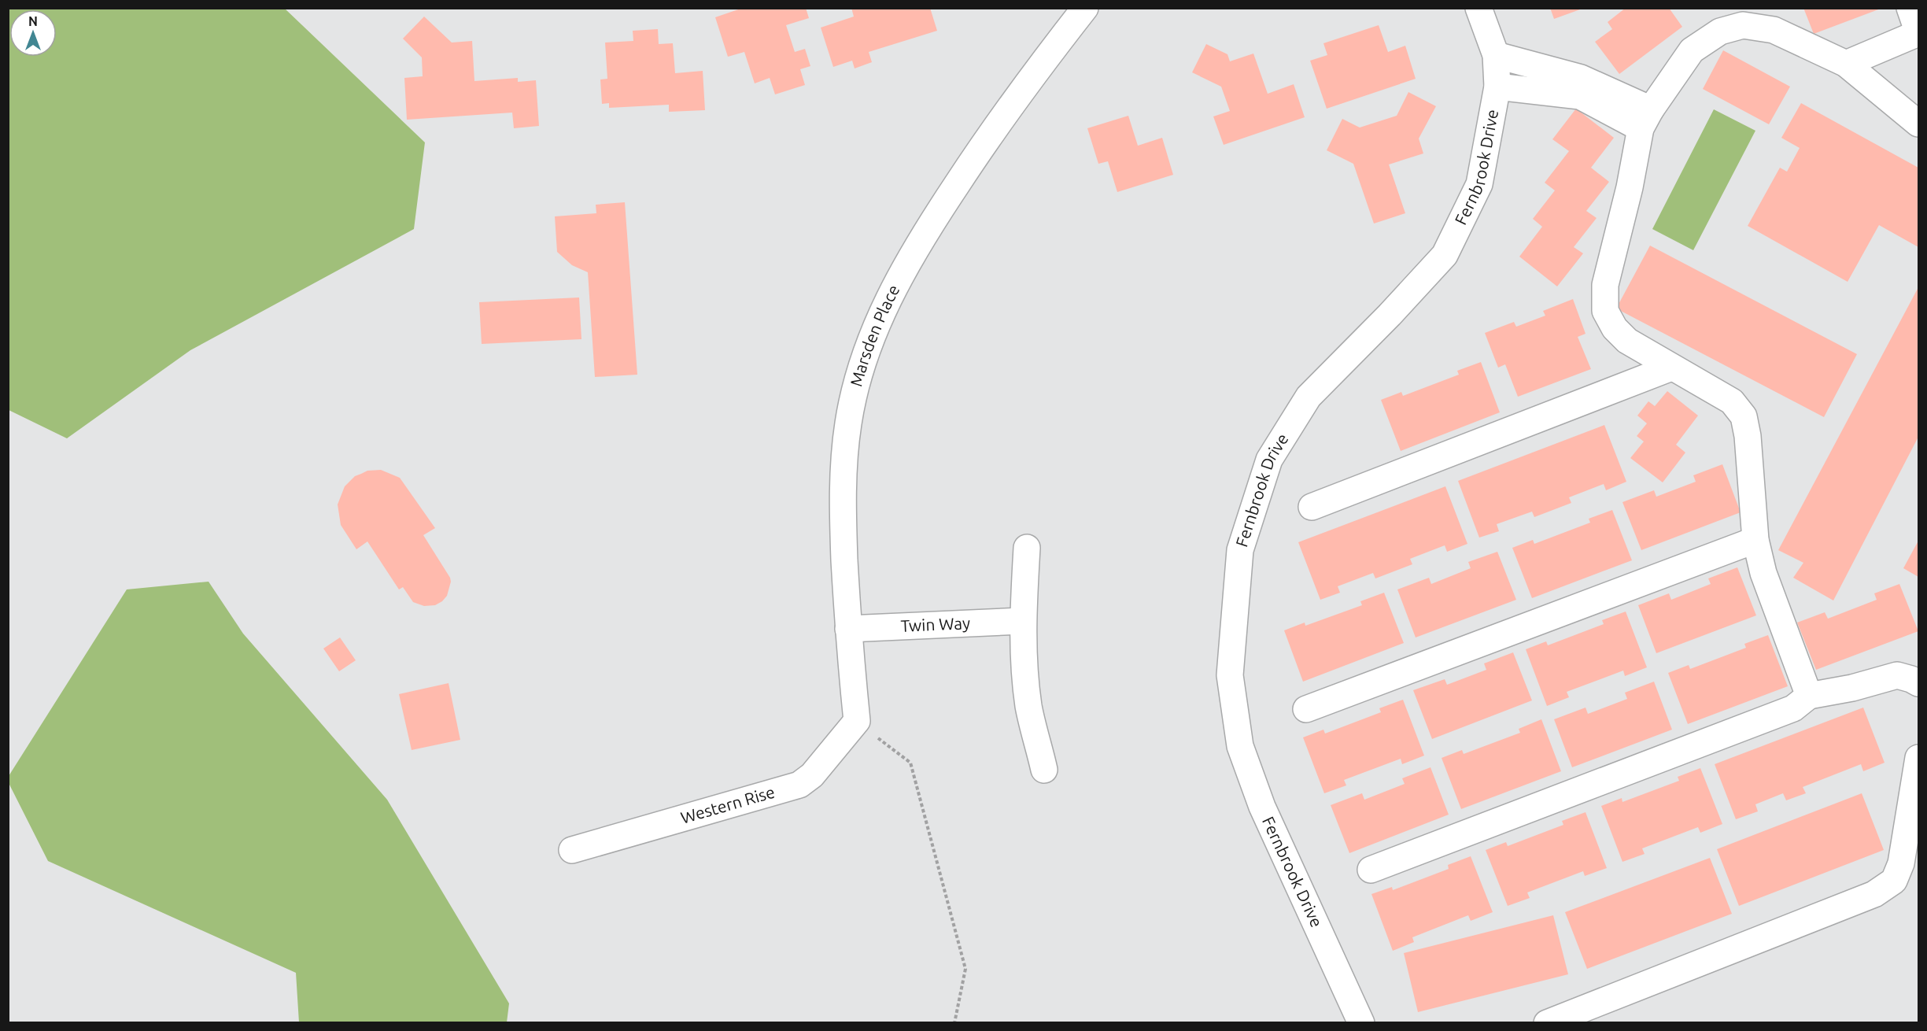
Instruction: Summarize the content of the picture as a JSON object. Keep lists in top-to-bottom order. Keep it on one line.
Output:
{"streets":{"street":["Fernbrook Drive","Marsden Place","Twin Way","Western Rise"]},"crossings":[["Marsden Place","Twin Way"],["Marsden Place","Western Rise"]],"north":"top"}
